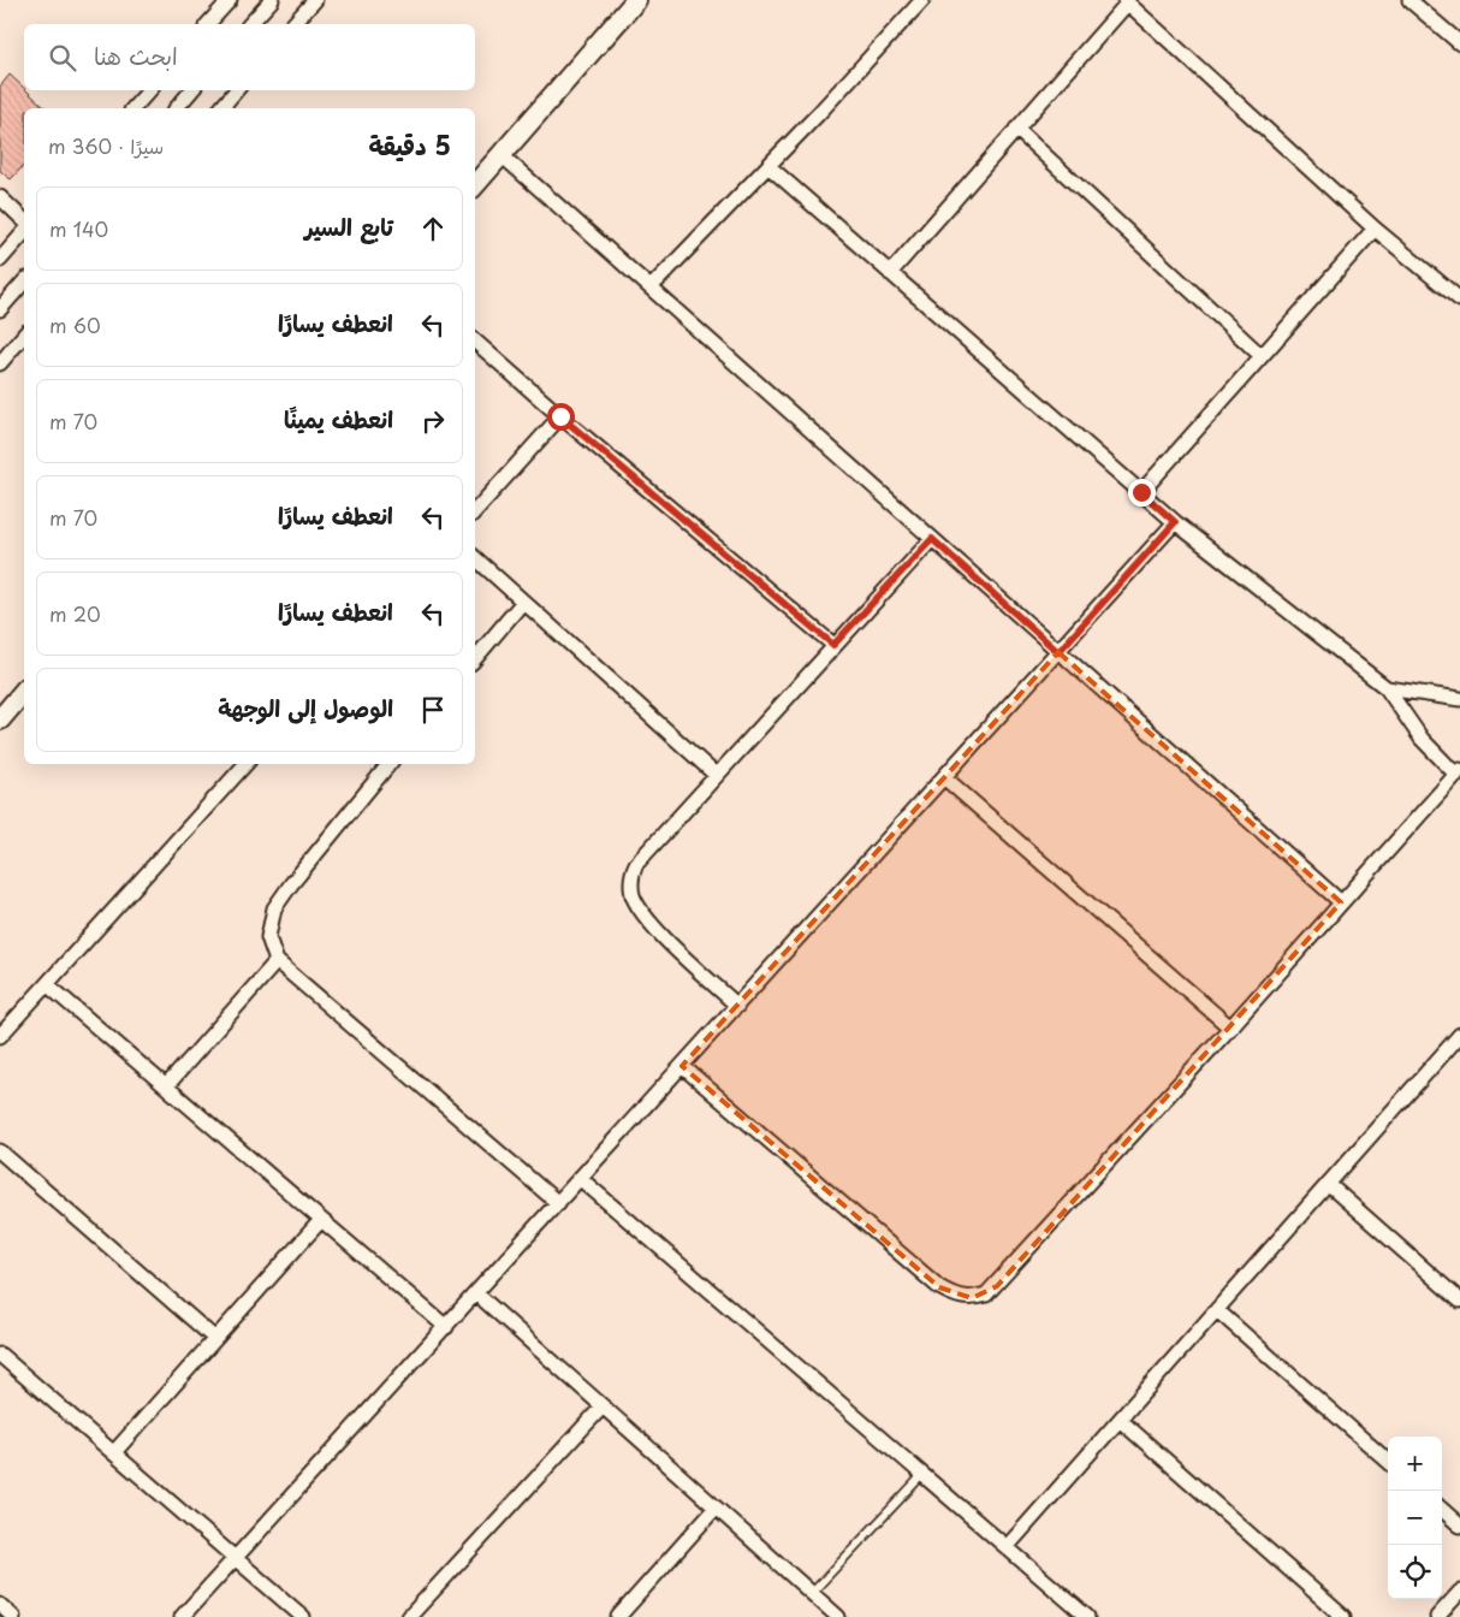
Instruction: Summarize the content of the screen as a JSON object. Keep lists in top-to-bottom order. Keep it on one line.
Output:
{"page":{"search":"ابحث هنا","heading":["5 دقيقة","سيرًا · 360 m"],"list":[["تابع السير","140 m"],["انعطف يسارًا","60 m"],["انعطف يمينًا","70 m"],["انعطف يسارًا","70 m"],["انعطف يسارًا","20 m"],"الوصول إلى الوجهة"],"map_buttons":["+","−"]}}
